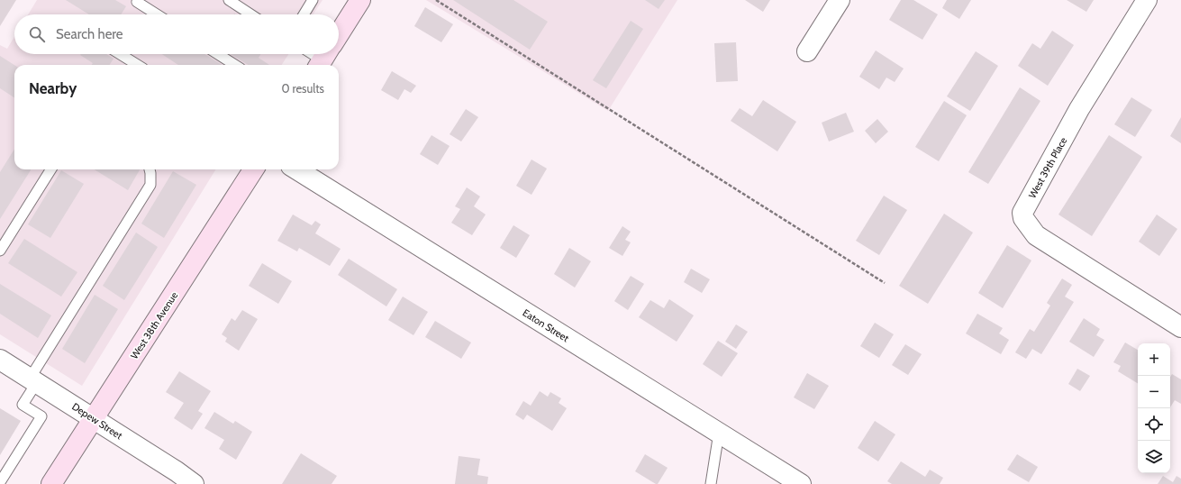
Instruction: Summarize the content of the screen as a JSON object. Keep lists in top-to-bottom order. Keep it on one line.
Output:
{"streets":{"main road":["West 38th Avenue"],"street":["West 39th Place","Eaton Street","Depew Street"]},"crossings":[["West 38th Avenue","Depew Street"]],"page":{"search":"Search here","heading":["Nearby","0 results"],"map_buttons":["+","−"]}}
